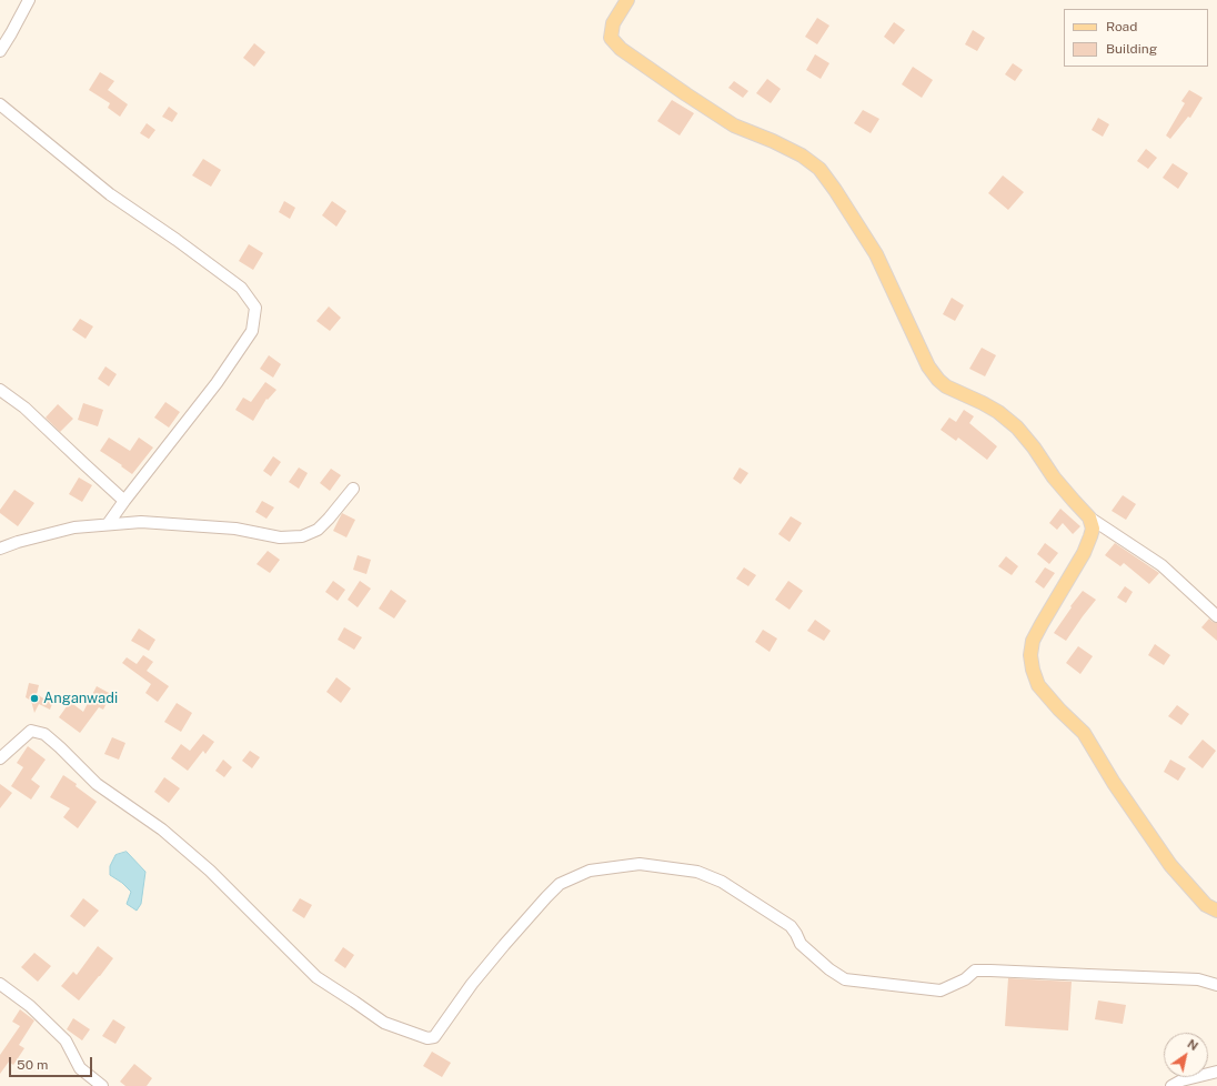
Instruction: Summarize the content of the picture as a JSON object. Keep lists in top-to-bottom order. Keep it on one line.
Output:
{"places":["Anganwadi"],"legend":["Road","Building"],"scale_bar":"50 m","north":"top right"}
